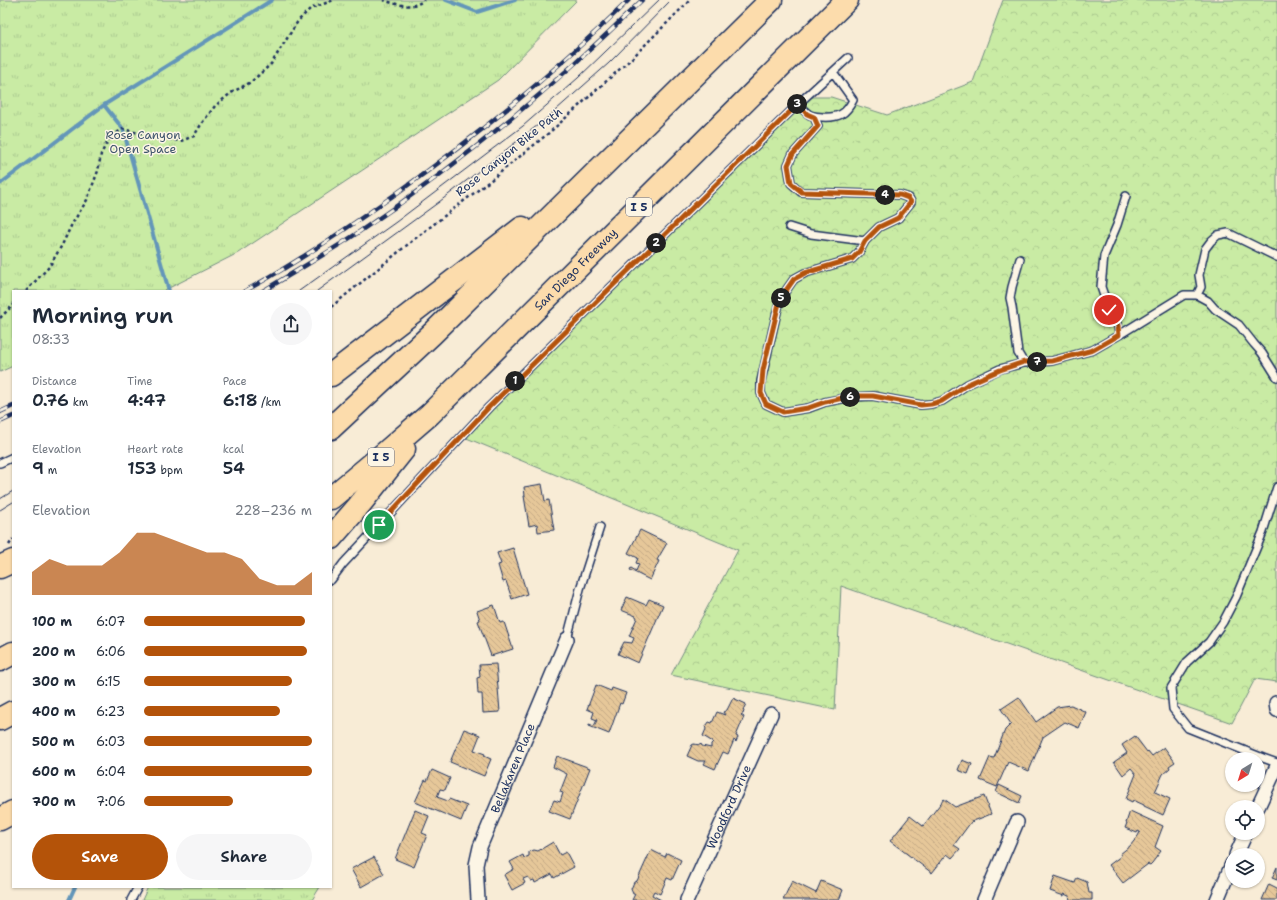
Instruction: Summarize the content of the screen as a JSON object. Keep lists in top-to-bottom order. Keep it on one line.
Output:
{"streets":{"highway":["I 5","San Diego Freeway"],"street":["Bellakaren Place","Woodford Drive"],"path":["Rose Canyon Bike Path"]},"parks":["Rose Canyon Open Space"],"north":"bottom left","page":{"pins":["3","4","2","5","7","1","6"],"heading":["Morning run","08:33"],"stats":[["Distance","0.76 km"],["Time","4:47"],["Pace","6:18 /km"],["Elevation","9 m"],["Heart rate","153 bpm"],["kcal","54"]],"chart":["Elevation","228–236 m"],"list":[{"name":"100 m","note":"6:07"},{"name":"200 m","note":"6:06"},{"name":"300 m","note":"6:15"},{"name":"400 m","note":"6:23"},{"name":"500 m","note":"6:03"},{"name":"600 m","note":"6:04"},{"name":"700 m","note":"7:06"}],"buttons":["Save","Share"]}}
